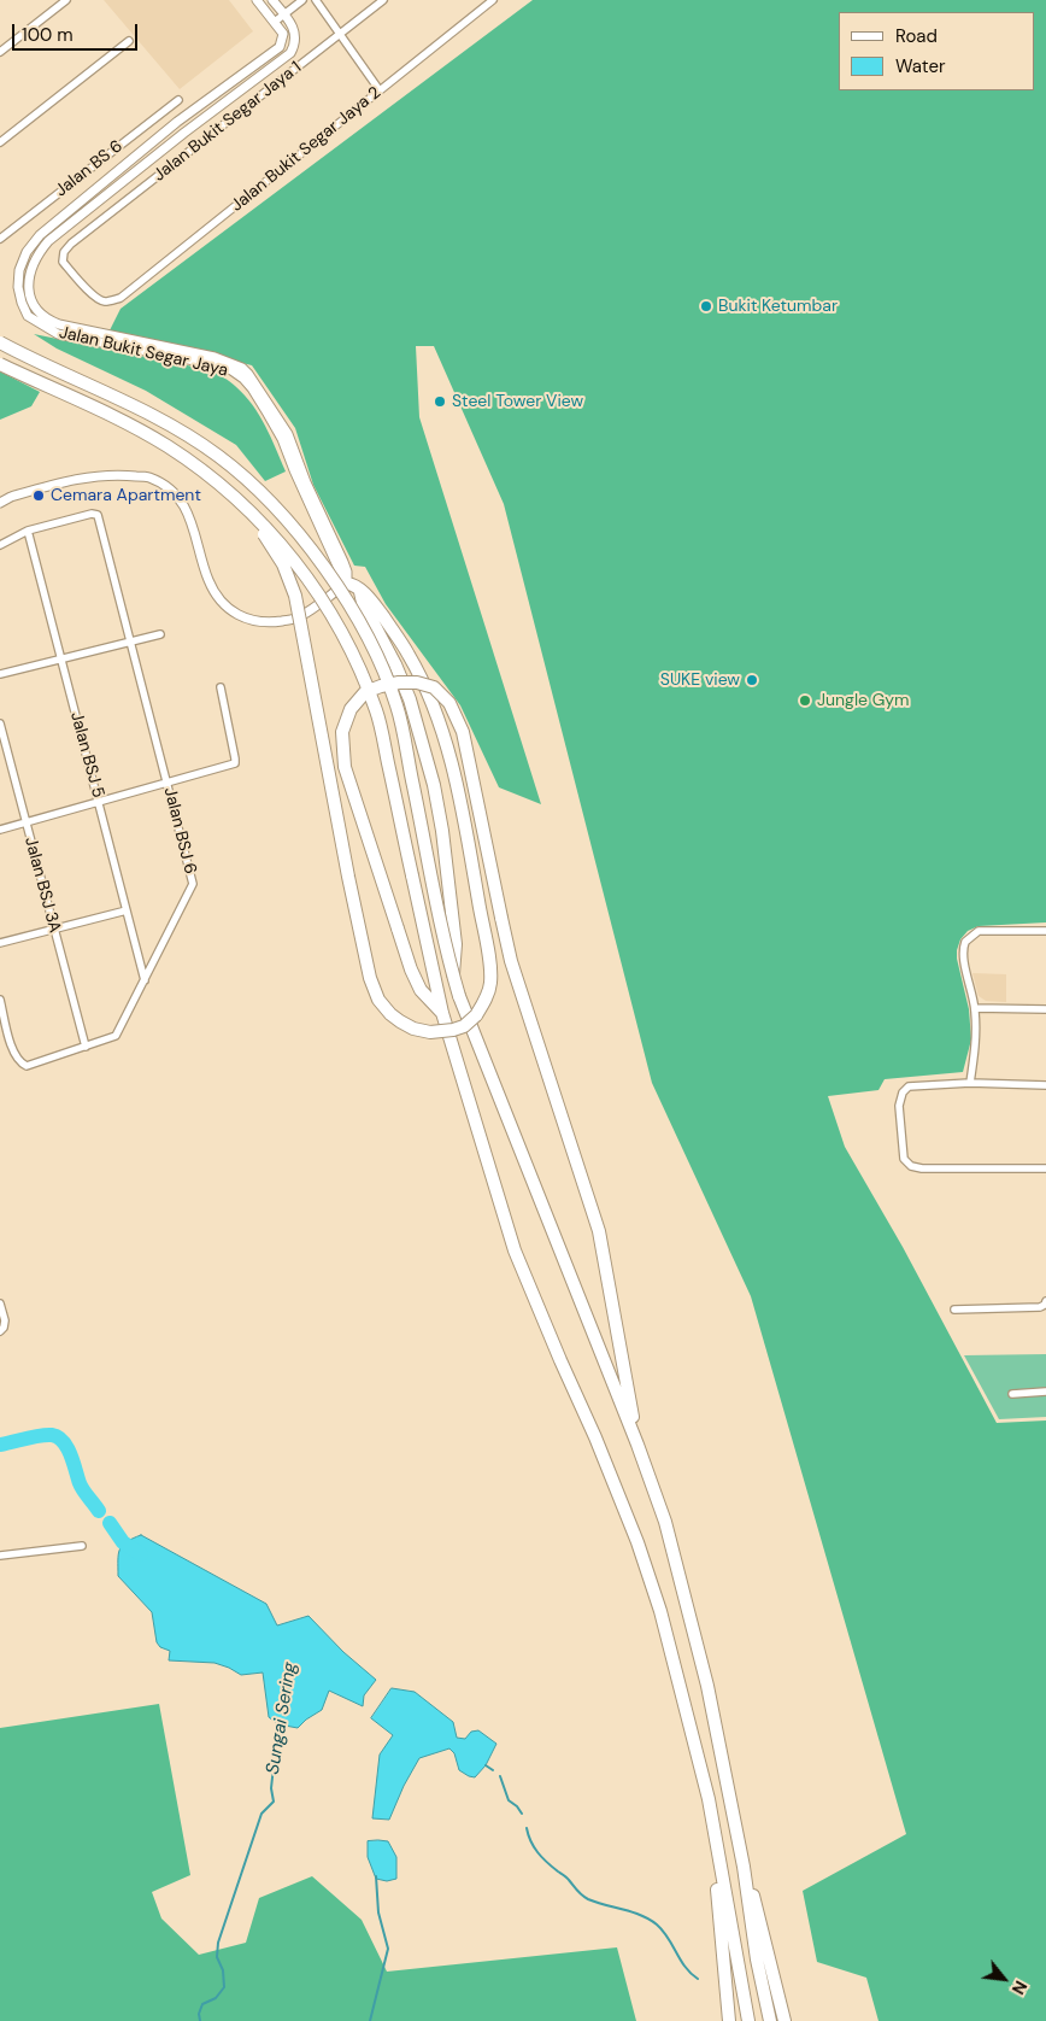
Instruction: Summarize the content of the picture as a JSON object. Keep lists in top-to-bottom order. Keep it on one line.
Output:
{"streets":{"street":["Jalan Bukit Segar Jaya 1","Jalan Bukit Segar Jaya 2","Jalan BS 6","Jalan Bukit Segar Jaya","Jalan BSJ 5","Jalan BSJ 6","Jalan BSJ 3A"]},"crossings":[["Jalan Bukit Segar Jaya 1","Jalan Bukit Segar Jaya 2"],["Jalan BSJ 5","Jalan BSJ 6"],["Jalan BSJ 6","Jalan BSJ 3A"]],"water":["Sungai Sering"],"places":["Bukit Ketumbar","Steel Tower View","Cemara Apartment","SUKE view","Jungle Gym"],"legend":["Road","Water"],"scale_bar":"100 m","north":"bottom right"}
